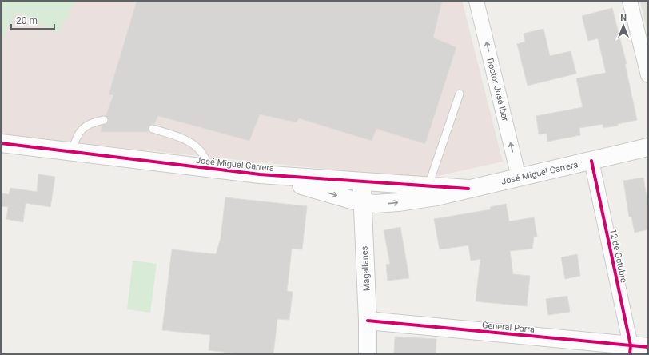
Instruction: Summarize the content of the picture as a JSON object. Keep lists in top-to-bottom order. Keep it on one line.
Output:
{"streets":{"street":["Doctor José Ibar","José Miguel Carrera","12 de Octubre","Magallanes","General Parra"]},"crossings":[["Doctor José Ibar","José Miguel Carrera"],["José Miguel Carrera","12 de Octubre"],["José Miguel Carrera","Magallanes"],["12 de Octubre","General Parra"],["Magallanes","General Parra"]],"one_way":["Doctor José Ibar"],"scale_bar":"20 m","north":"top"}
